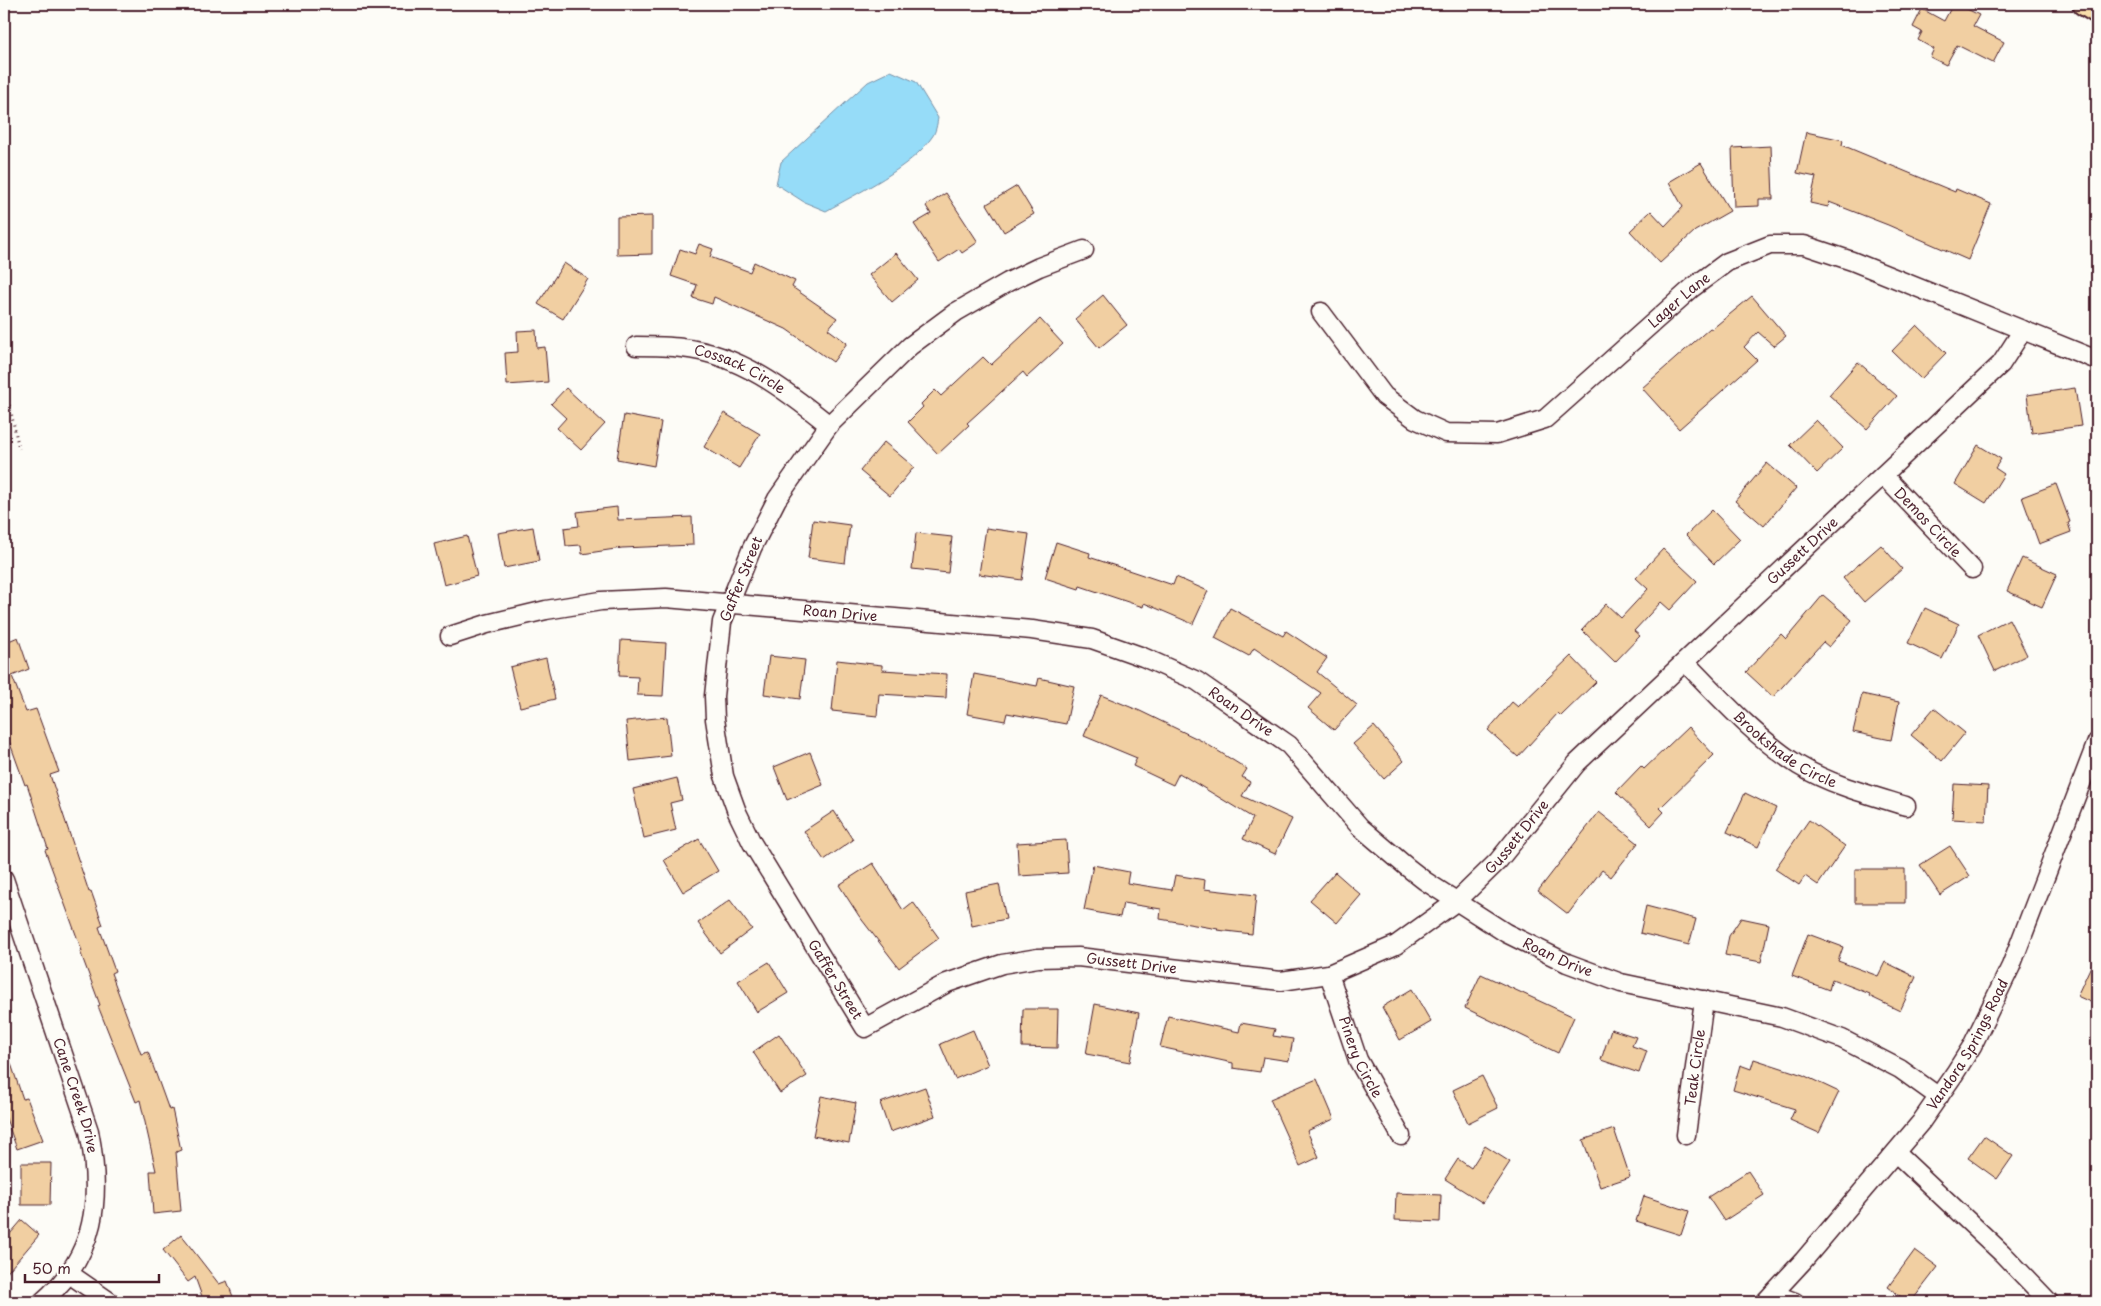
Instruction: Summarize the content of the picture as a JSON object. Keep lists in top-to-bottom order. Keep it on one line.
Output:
{"streets":{"street":["Lager Lane","Cossack Circle","Demos Circle","Gussett Drive","Gaffer Street","Roan Drive","Brookshade Circle","Vandora Springs Road","Pinery Circle","Teak Circle","Cane Creek Drive"]},"crossings":[["Lager Lane","Gussett Drive"],["Cossack Circle","Gaffer Street"],["Demos Circle","Gussett Drive"],["Gussett Drive","Gaffer Street"],["Gussett Drive","Roan Drive"],["Gussett Drive","Brookshade Circle"],["Gussett Drive","Pinery Circle"],["Gaffer Street","Roan Drive"],["Roan Drive","Vandora Springs Road"],["Roan Drive","Teak Circle"]],"scale_bar":"50 m"}
